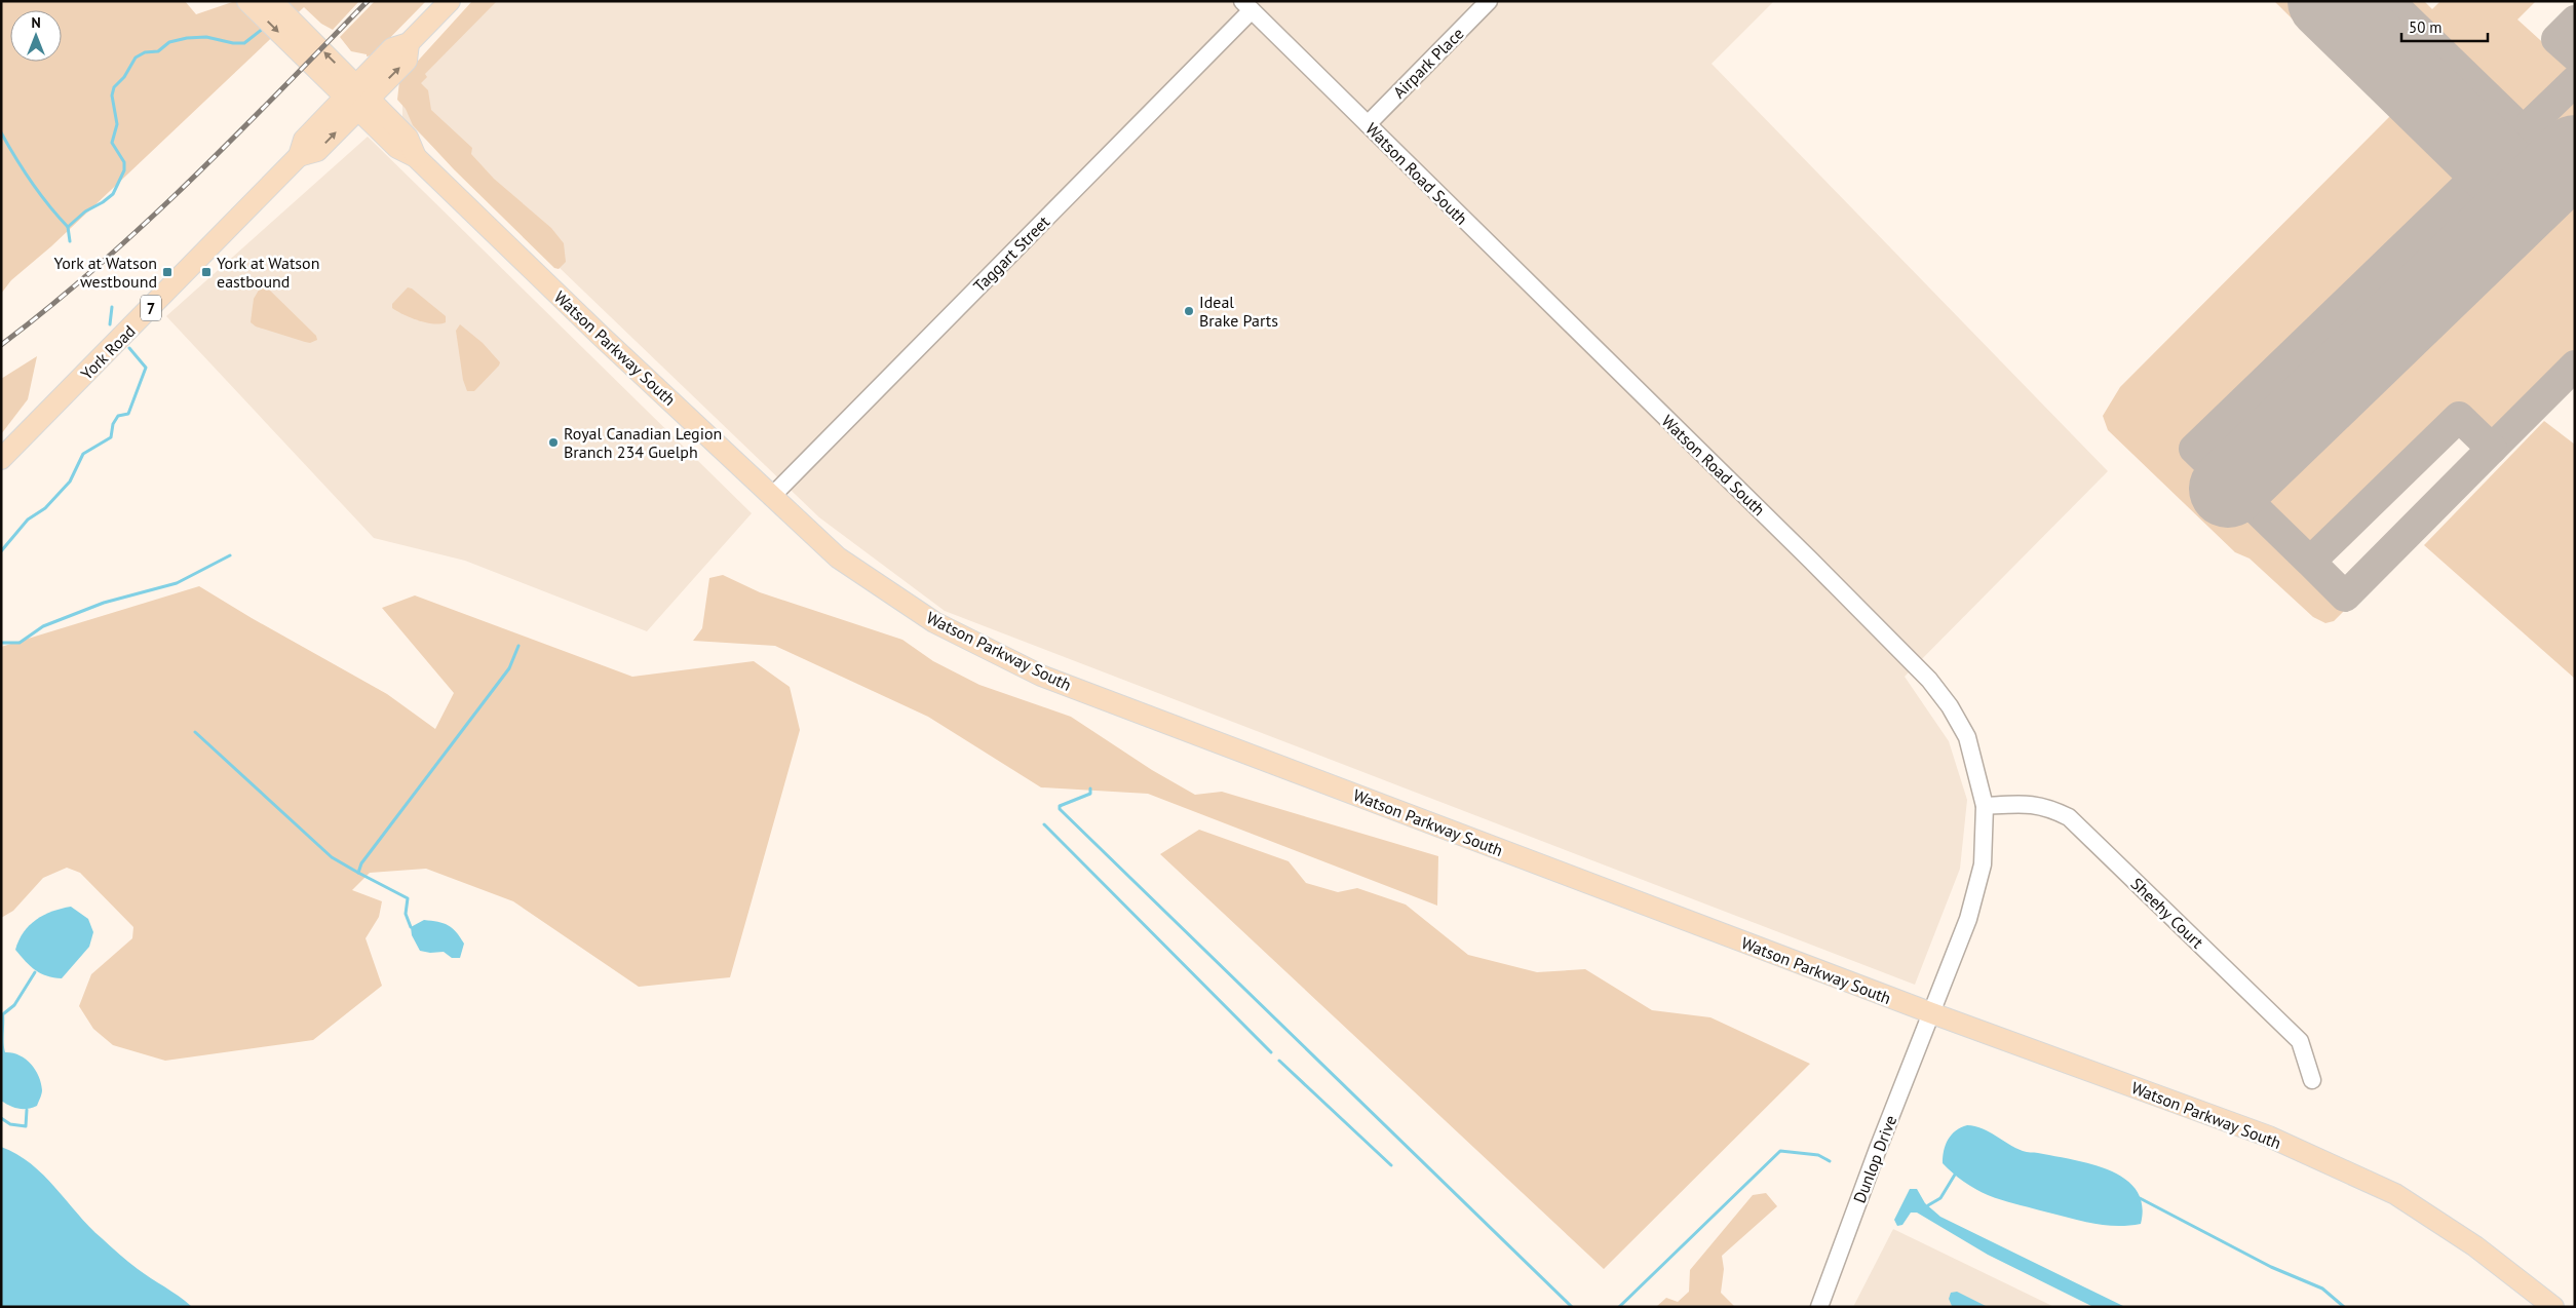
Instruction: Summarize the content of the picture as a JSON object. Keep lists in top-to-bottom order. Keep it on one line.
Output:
{"streets":{"main road":["7","Watson Parkway South","York Road"],"street":["Airpark Place","Watson Road South","Taggart Street","Sheehy Court","Dunlop Drive"]},"crossings":[["Airpark Place","Watson Road South"],["Watson Road South","Taggart Street"],["Watson Road South","Watson Parkway South"],["Watson Road South","Sheehy Court"],["Watson Road South","Dunlop Drive"],["Taggart Street","Watson Parkway South"],["Watson Parkway South","York Road"],["Watson Parkway South","Dunlop Drive"]],"places":{"transit":["York at Watson westbound","York at Watson eastbound"],"other":["Ideal Brake Parts","Royal Canadian Legion Branch 234 Guelph"]},"scale_bar":"50 m","north":"top"}
